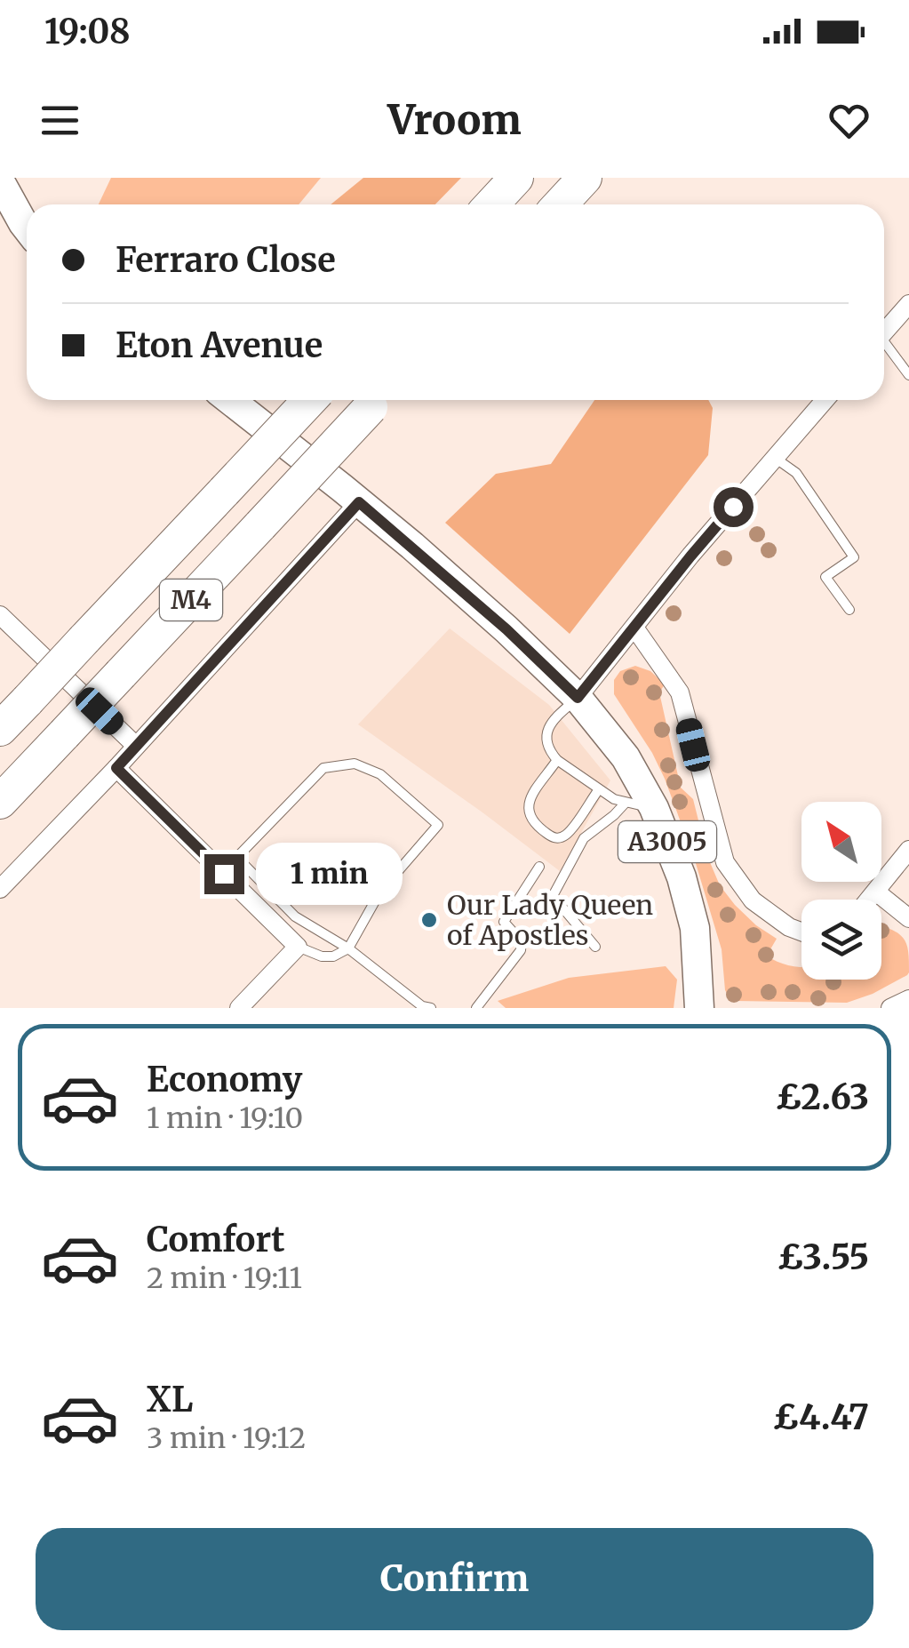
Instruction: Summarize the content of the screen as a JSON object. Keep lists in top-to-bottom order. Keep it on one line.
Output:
{"streets":{"highway":["M4"],"main road":["A3005"]},"places":["Our Lady Queen of Apostles"],"north":"top left","page":{"status":"19:08","header":"Vroom","banner":["Ferraro Close","Eton Avenue"],"bubble":"1 min","list":[{"name":"Economy","note":"1 min · 19:10","value":"£2.63"},{"name":"Comfort","note":"2 min · 19:11","value":"£3.55"},{"name":"XL","note":"3 min · 19:12","value":"£4.47"}],"buttons":"Confirm"}}
